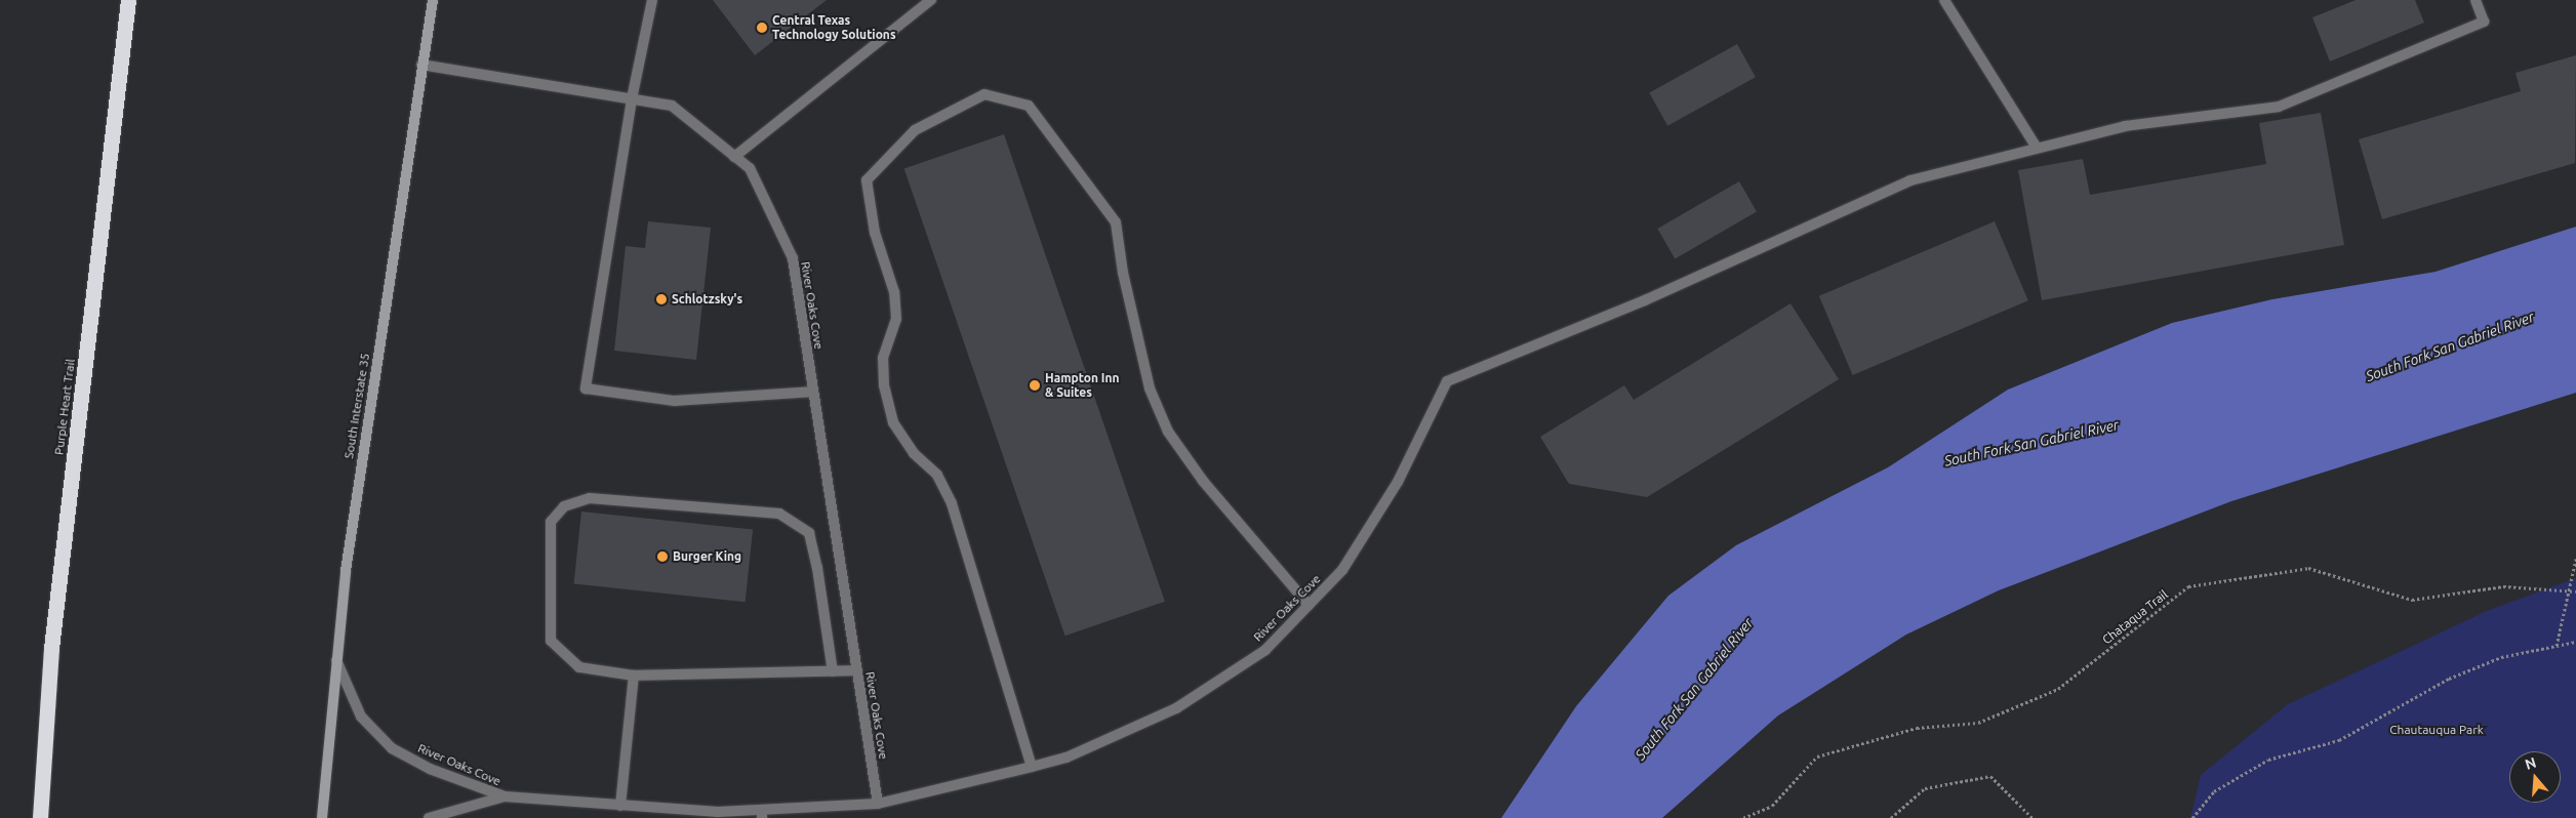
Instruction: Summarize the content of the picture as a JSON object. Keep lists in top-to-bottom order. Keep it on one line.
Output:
{"streets":{"highway":["Purple Heart Trail"],"main road":["South Interstate 35"],"street":["River Oaks Cove"],"path":["Chataqua Trail"]},"crossings":[["River Oaks Cove","South Interstate 35"]],"water":["South Fork San Gabriel River"],"parks":["Chautauqua Park"],"places":["Central Texas Technology Solutions","Schlotzsky's","Hampton Inn & Suites","Burger King"],"north":"top"}
